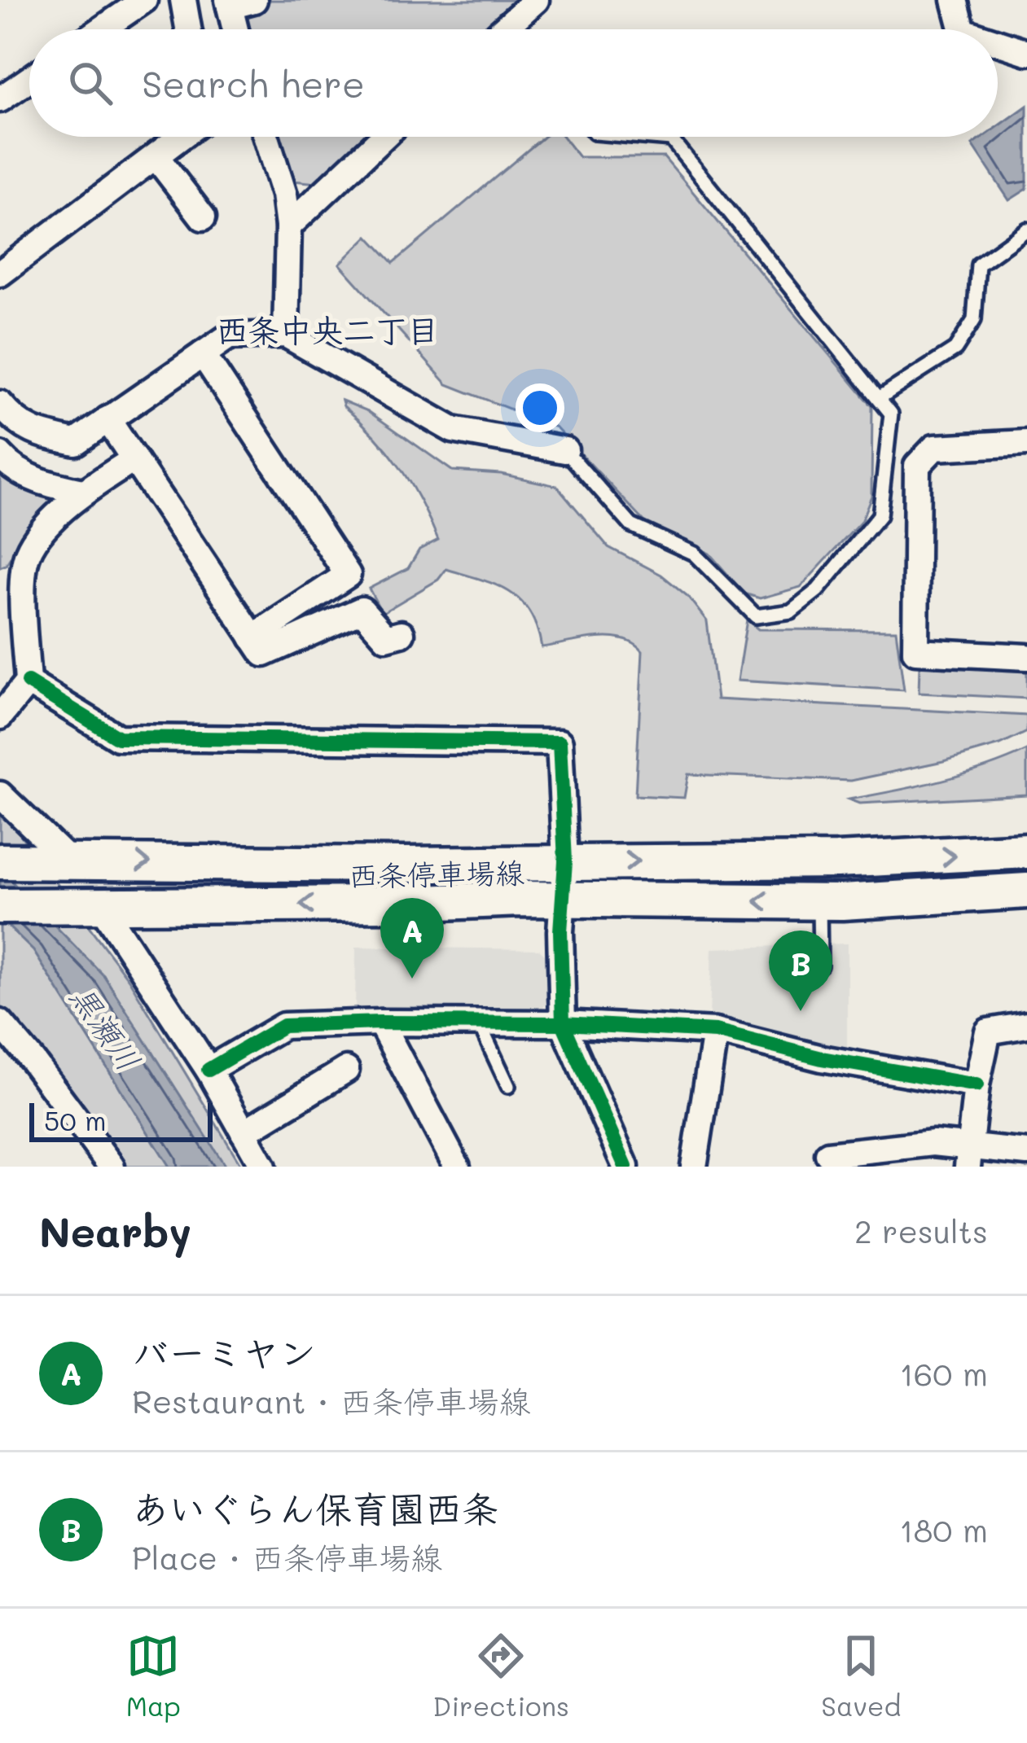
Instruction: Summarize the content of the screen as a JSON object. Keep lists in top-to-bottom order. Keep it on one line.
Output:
{"streets":{"main road":["西条停車場線"]},"districts":["西条中央二丁目"],"water":["黒瀬川"],"scale_bar":"50 m","page":{"search":"Search here","pins":["A","B"],"scale":"50 m","heading":["Nearby","2 results"],"list":[{"mark":"A","name":"バーミヤン","note":"Restaurant · 西条停車場線","value":"160 m"},{"mark":"B","name":"あいぐらん保育園西条","note":"Place · 西条停車場線","value":"180 m"}],"nav":["Map","Directions","Saved"]}}
